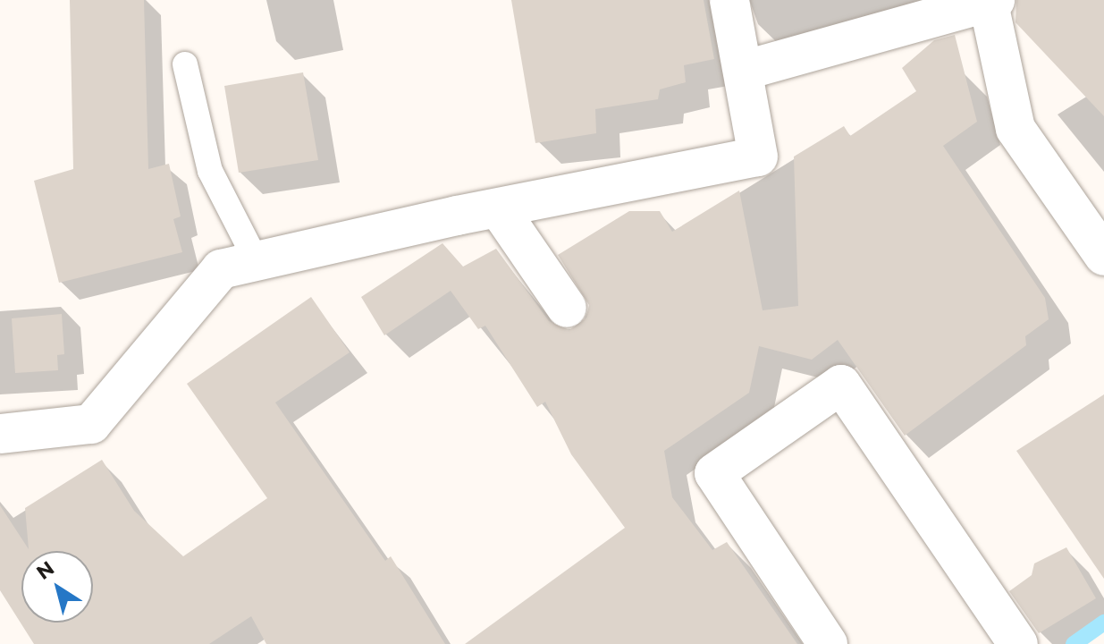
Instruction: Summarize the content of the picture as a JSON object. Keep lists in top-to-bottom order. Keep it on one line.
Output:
{"north":"top left"}
